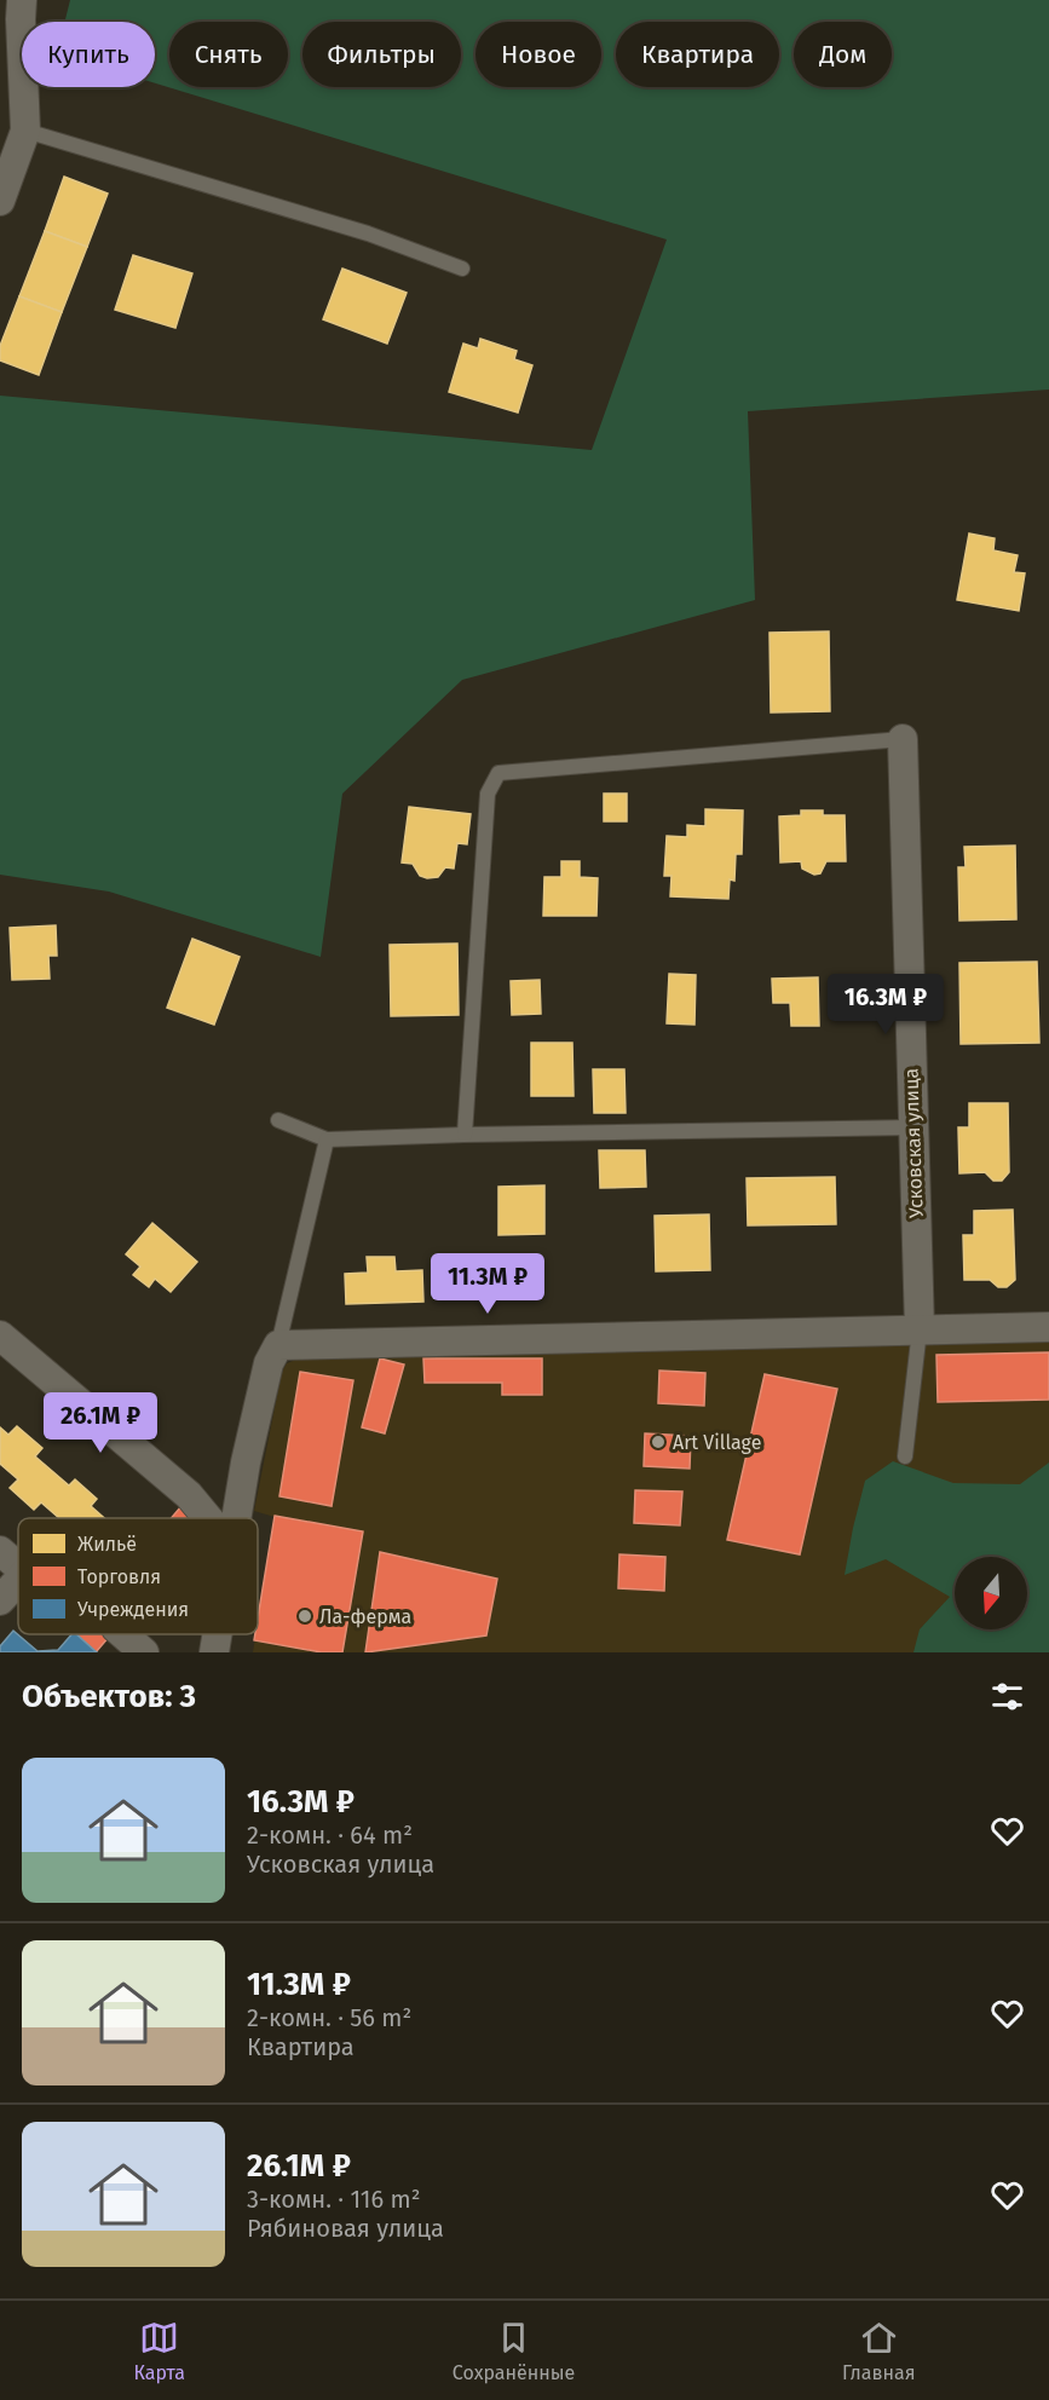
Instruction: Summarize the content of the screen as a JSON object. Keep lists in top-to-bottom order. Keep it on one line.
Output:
{"streets":{"street":["Усковская улица"]},"places":["Art Village","Ла-ферма"],"legend":["Жильё","Торговля","Учреждения"],"north":"bottom","page":{"chip":["Купить","Снять","Фильтры","Новое","Квартира","Дом"],"price":["16.3M ₽","11.3M ₽","26.1M ₽"],"heading":"Объектов: 3","list":[{"name":"16.3M ₽","note":"2-комн. · 64 m² · Усковская улица"},{"name":"11.3M ₽","note":"2-комн. · 56 m² · Квартира"},{"name":"26.1M ₽","note":"3-комн. · 116 m² · Рябиновая улица"}],"tabs":["Карта","Сохранённые","Главная"]}}
